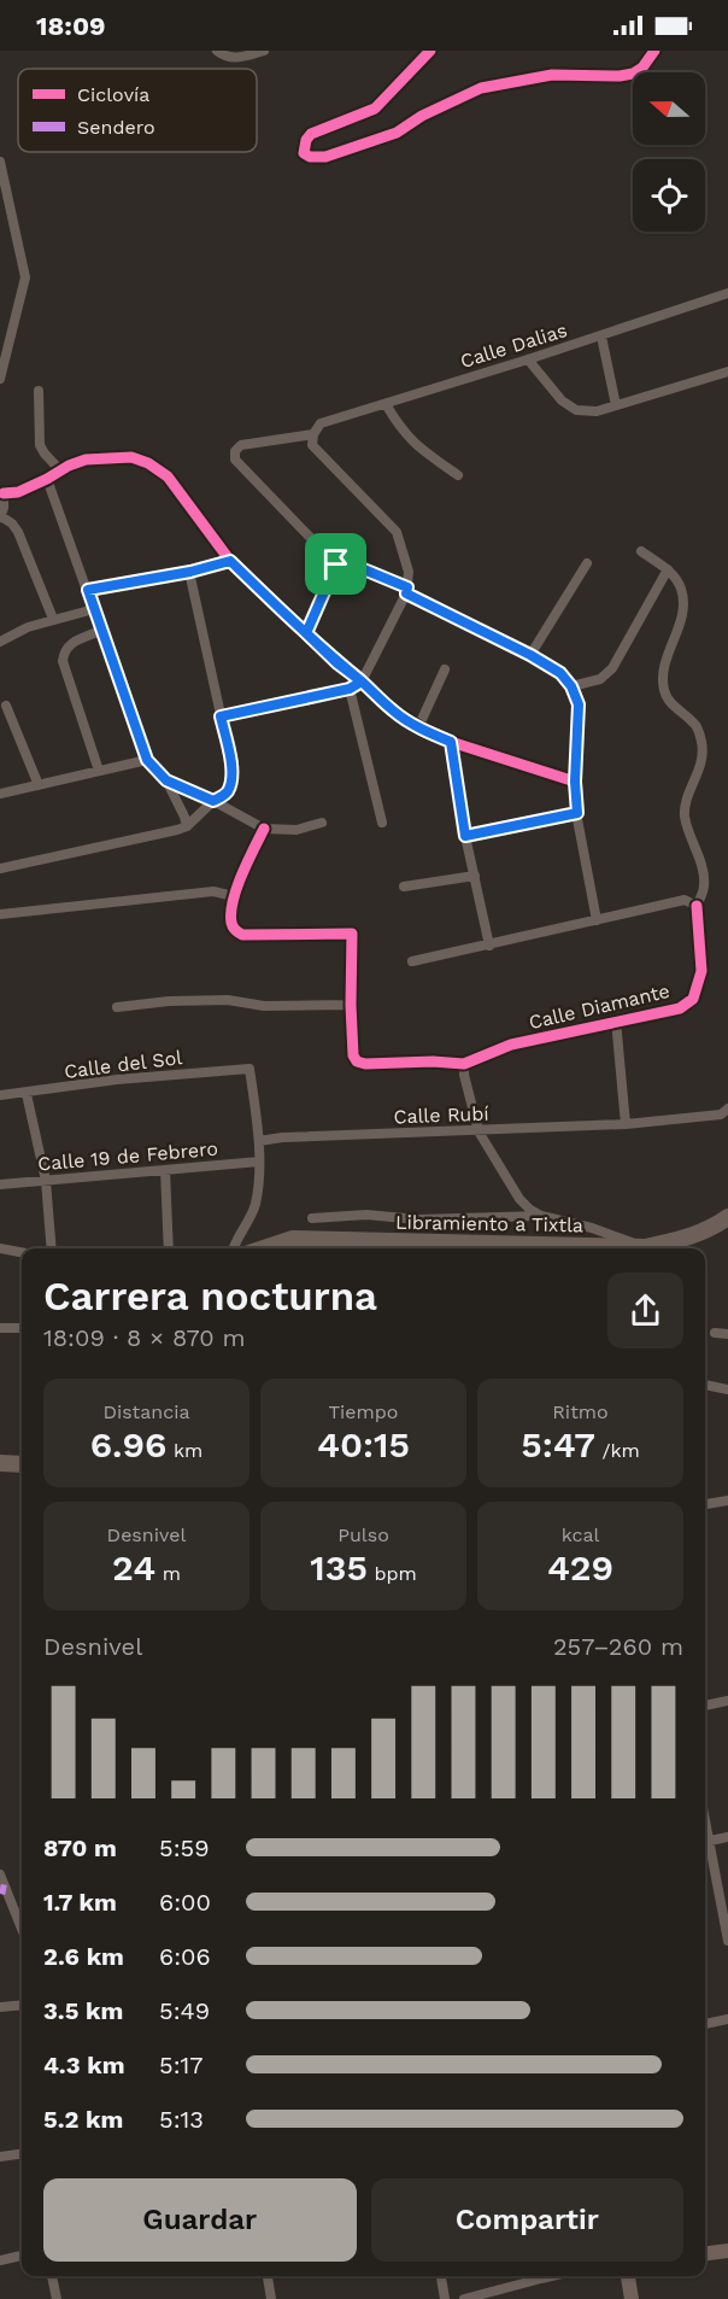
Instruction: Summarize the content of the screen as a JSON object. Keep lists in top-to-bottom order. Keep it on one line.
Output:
{"streets":{"main road":["Libramiento a Tixtla"],"street":["Calle Dalias","Calle Diamante","Calle del Sol","Calle Rubí","Calle 19 de Febrero"]},"crossings":[["Calle del Sol","Calle Rubí"]],"legend":["Ciclovía","Sendero"],"north":"left","page":{"status":"18:09","heading":["Carrera nocturna","18:09 · 8 × 870 m"],"stats":[["Distancia","6.96 km"],["Tiempo","40:15"],["Ritmo","5:47 /km"],["Desnivel","24 m"],["Pulso","135 bpm"],["kcal","429"]],"chart":["Desnivel","257–260 m"],"list":[{"name":"870 m","note":"5:59"},{"name":"1.7 km","note":"6:00"},{"name":"2.6 km","note":"6:06"},{"name":"3.5 km","note":"5:49"},{"name":"4.3 km","note":"5:17"},{"name":"5.2 km","note":"5:13"}],"buttons":["Guardar","Compartir"]}}
